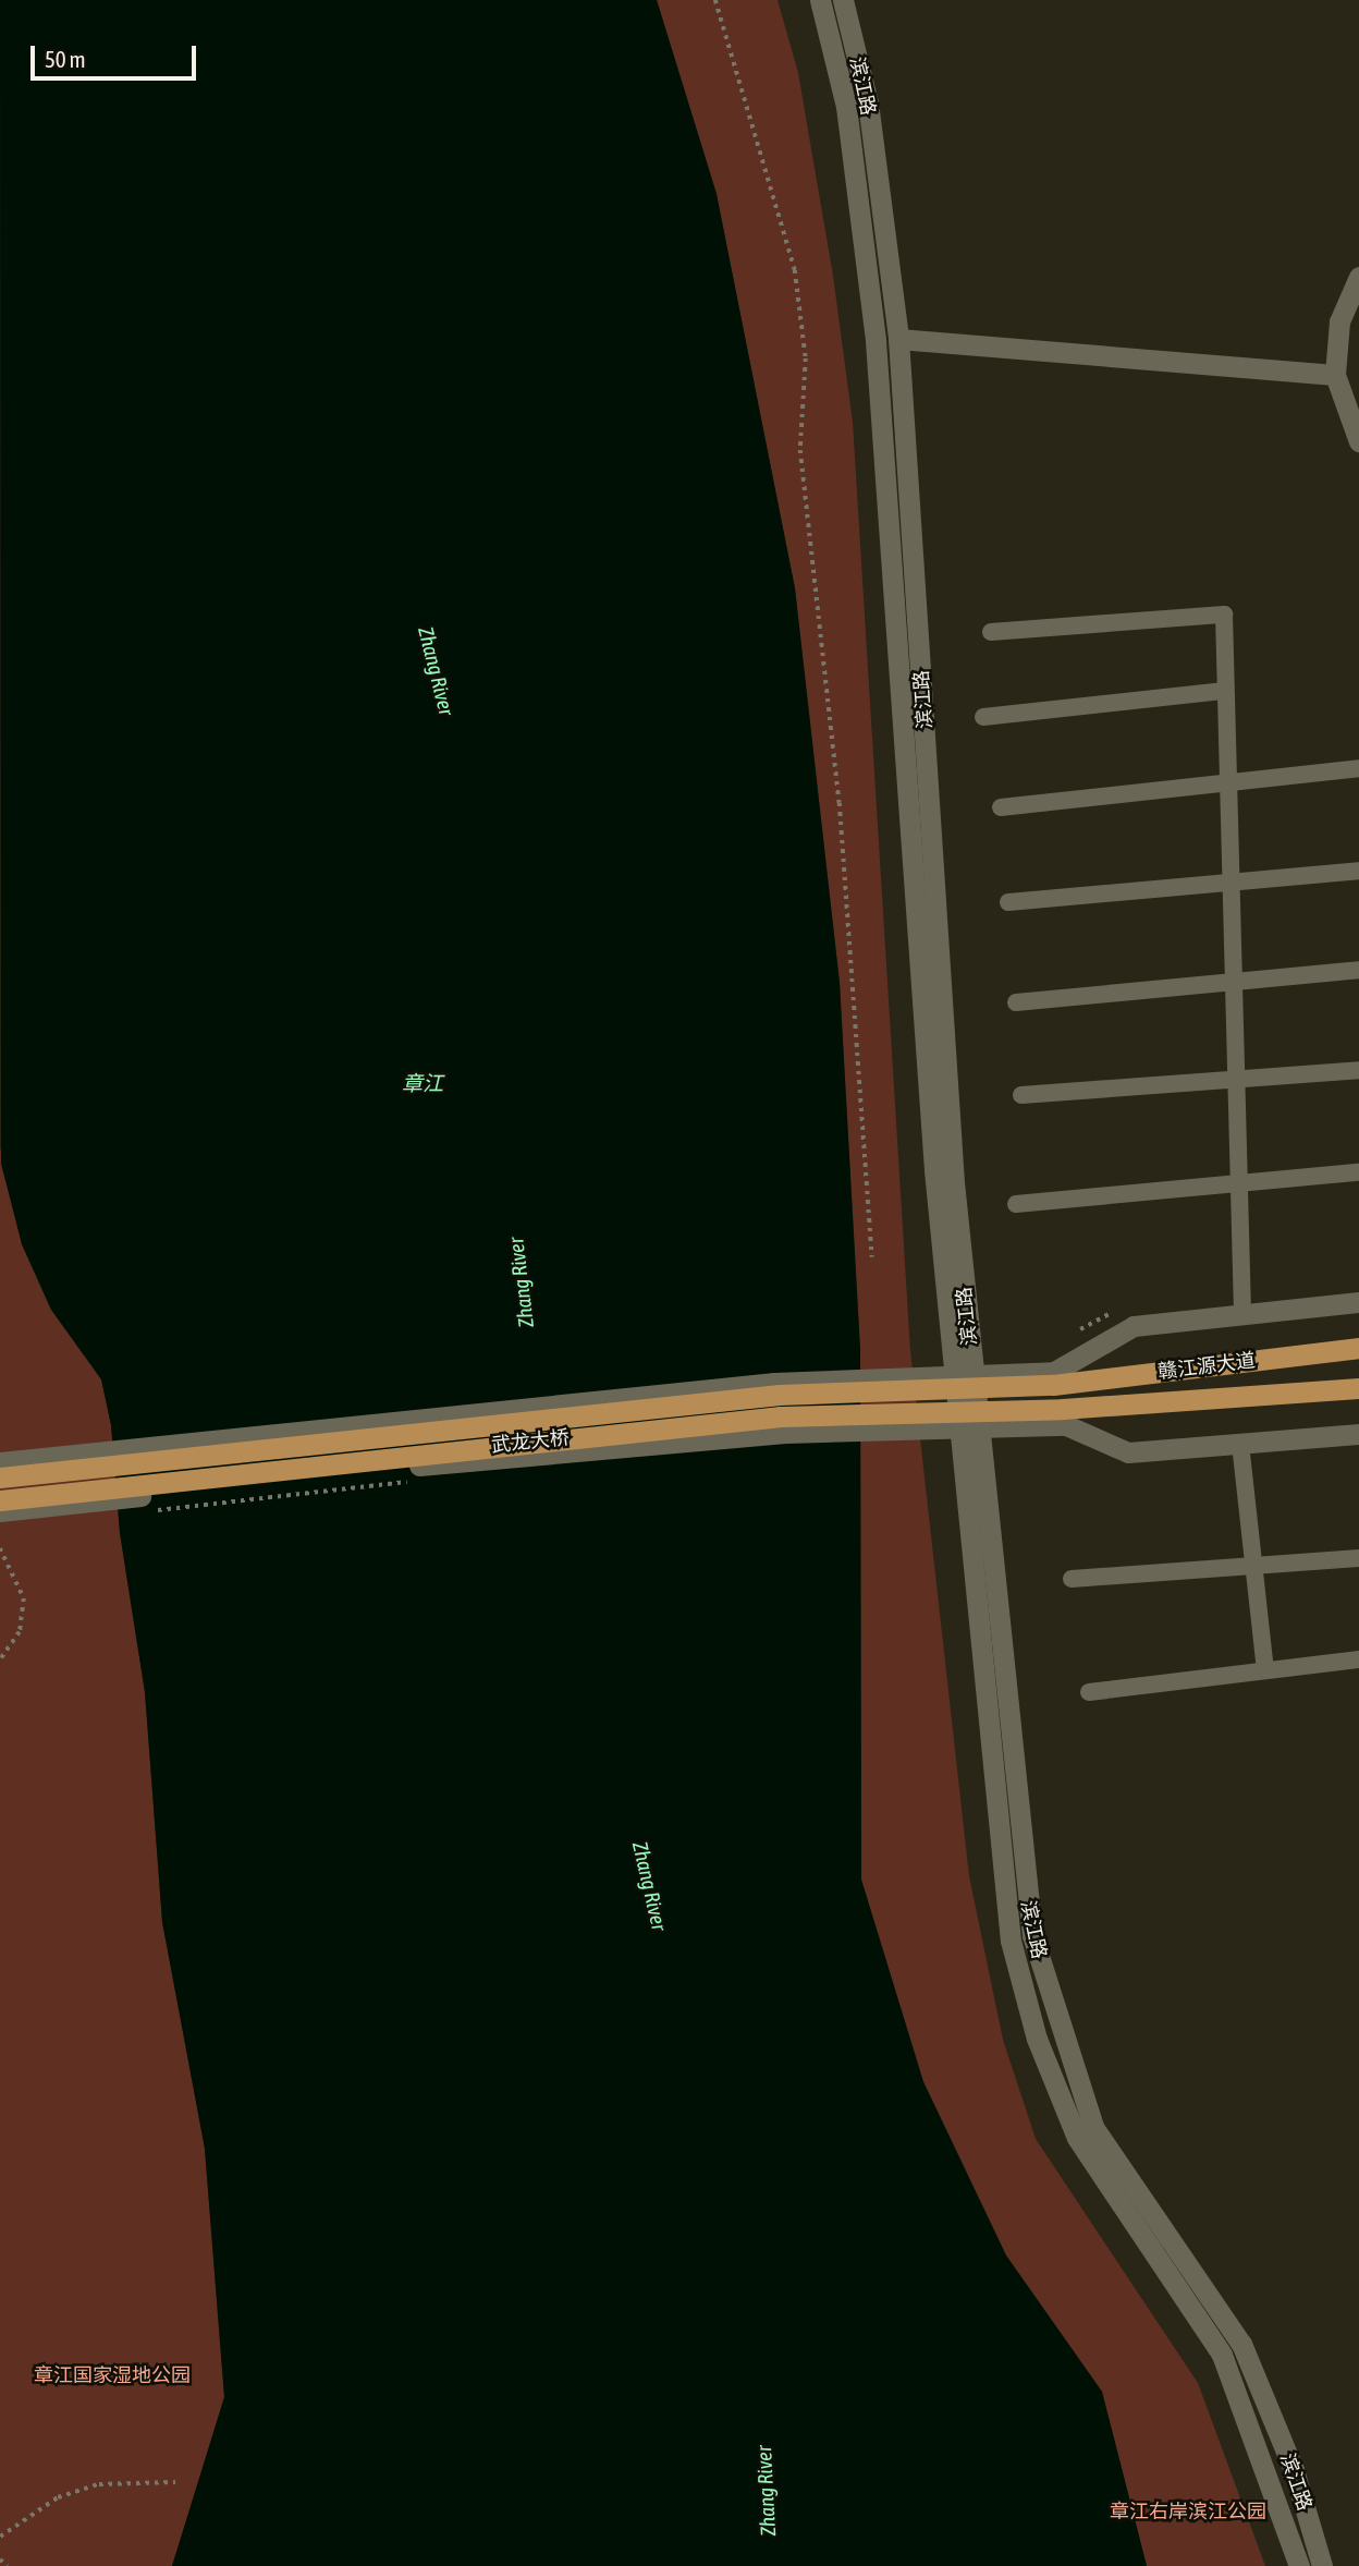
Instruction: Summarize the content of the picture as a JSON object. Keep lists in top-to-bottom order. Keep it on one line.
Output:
{"streets":{"main road":["滨江路","赣江源大道","武龙大桥"]},"crossings":[["赣江源大道","武龙大桥"]],"water":["Zhang River","章江"],"parks":["章江国家湿地公园","章江右岸滨江公园"],"scale_bar":"50 m"}
